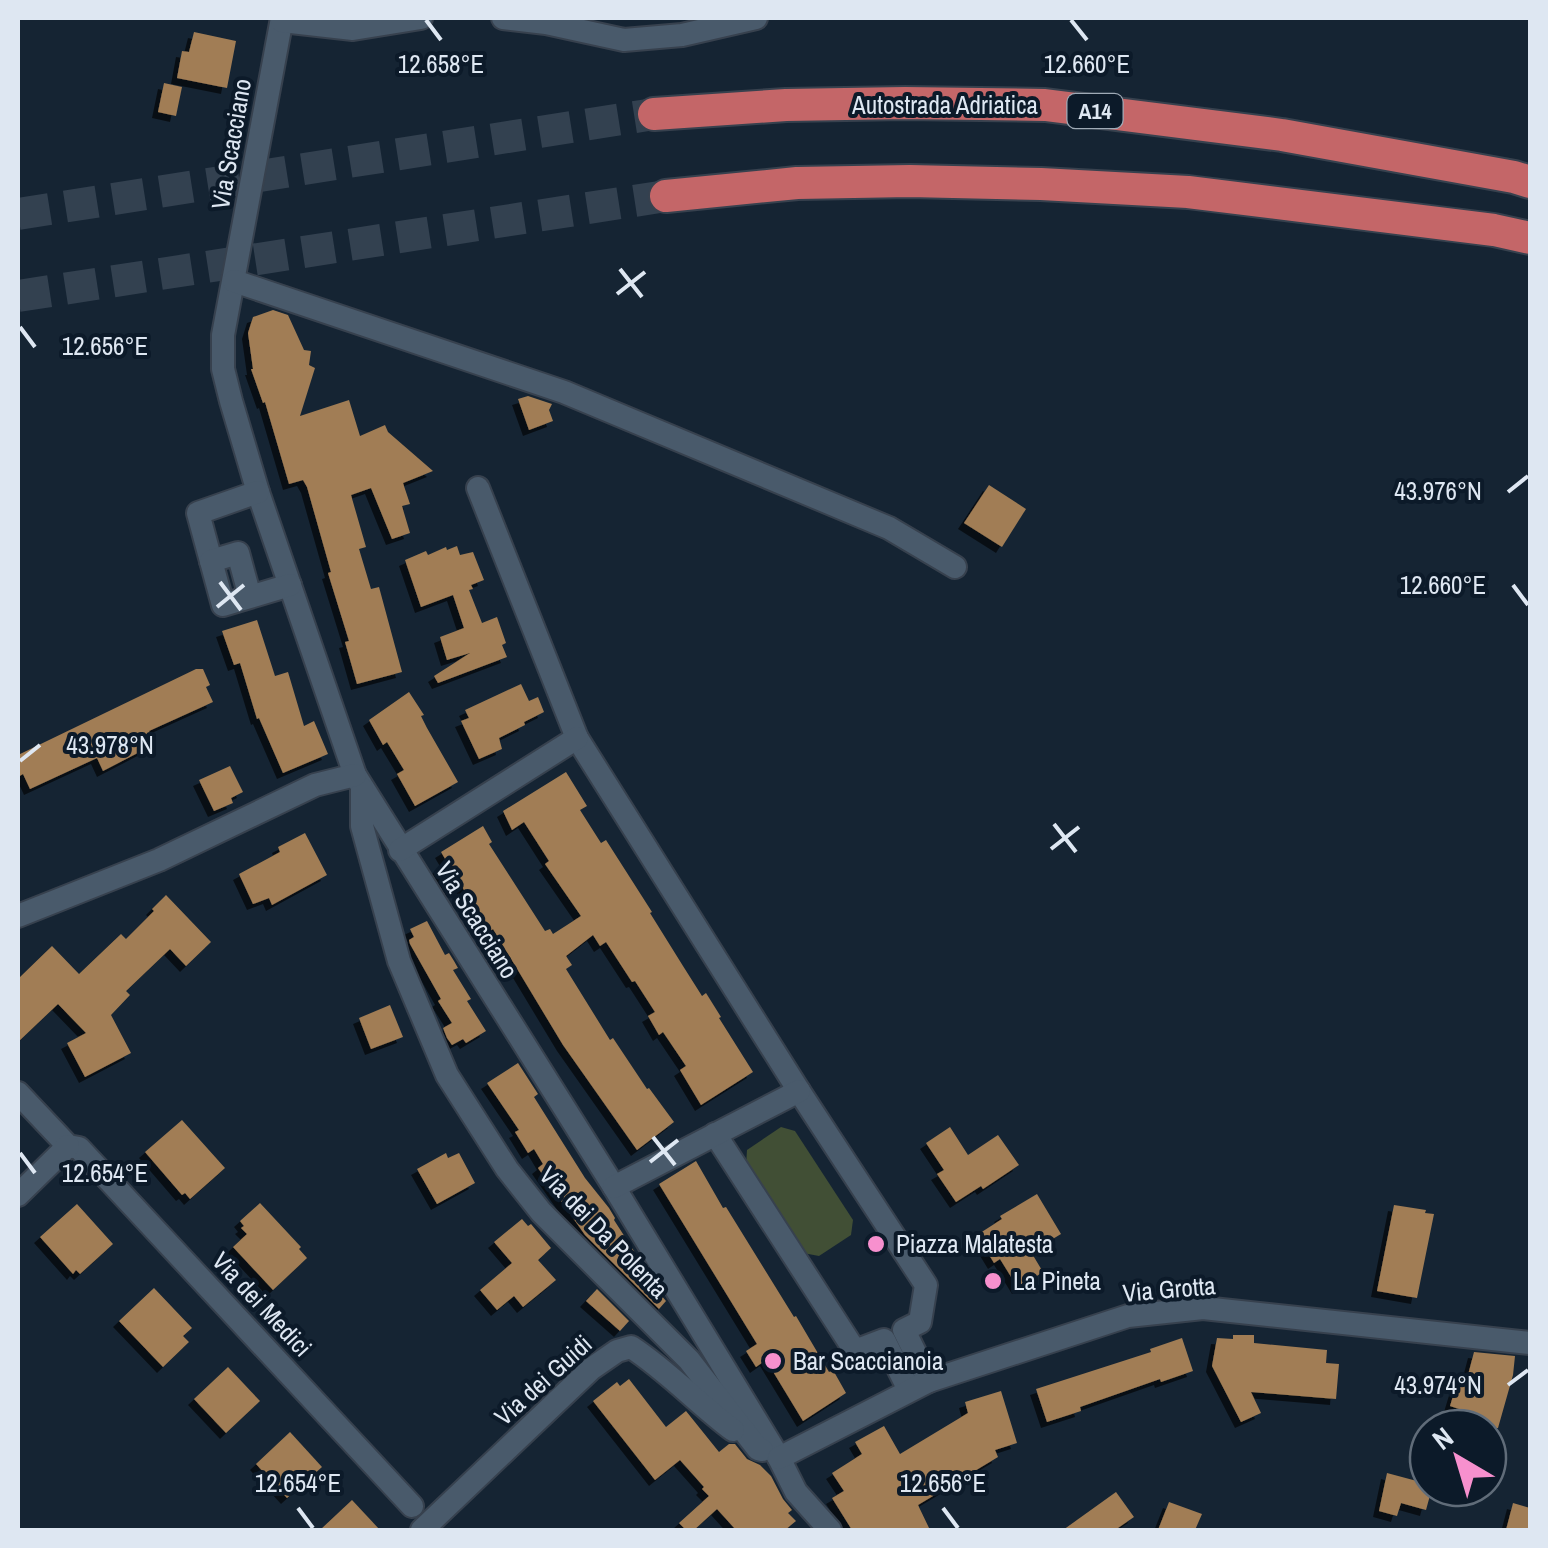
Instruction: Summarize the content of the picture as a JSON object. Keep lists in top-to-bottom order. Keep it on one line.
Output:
{"streets":{"highway":["Autostrada Adriatica","A14"],"street":["Via Scacciano","Via dei Da Polenta","Via Grotta","Via dei Medici","Via dei Guidi"]},"crossings":[["Via Scacciano","Via dei Da Polenta"],["Via Scacciano","Via Grotta"],["Via Scacciano","Via dei Guidi"],["Via dei Da Polenta","Via Grotta"],["Via dei Da Polenta","Via dei Guidi"],["Via Grotta","Via dei Guidi"]],"places":["Piazza Malatesta","La Pineta","Bar Scaccianoia"],"north":"top left","coordinates":["12.658°E","12.660°E","12.656°E","43.976°N","43.978°N","12.654°E","43.974°N"]}
